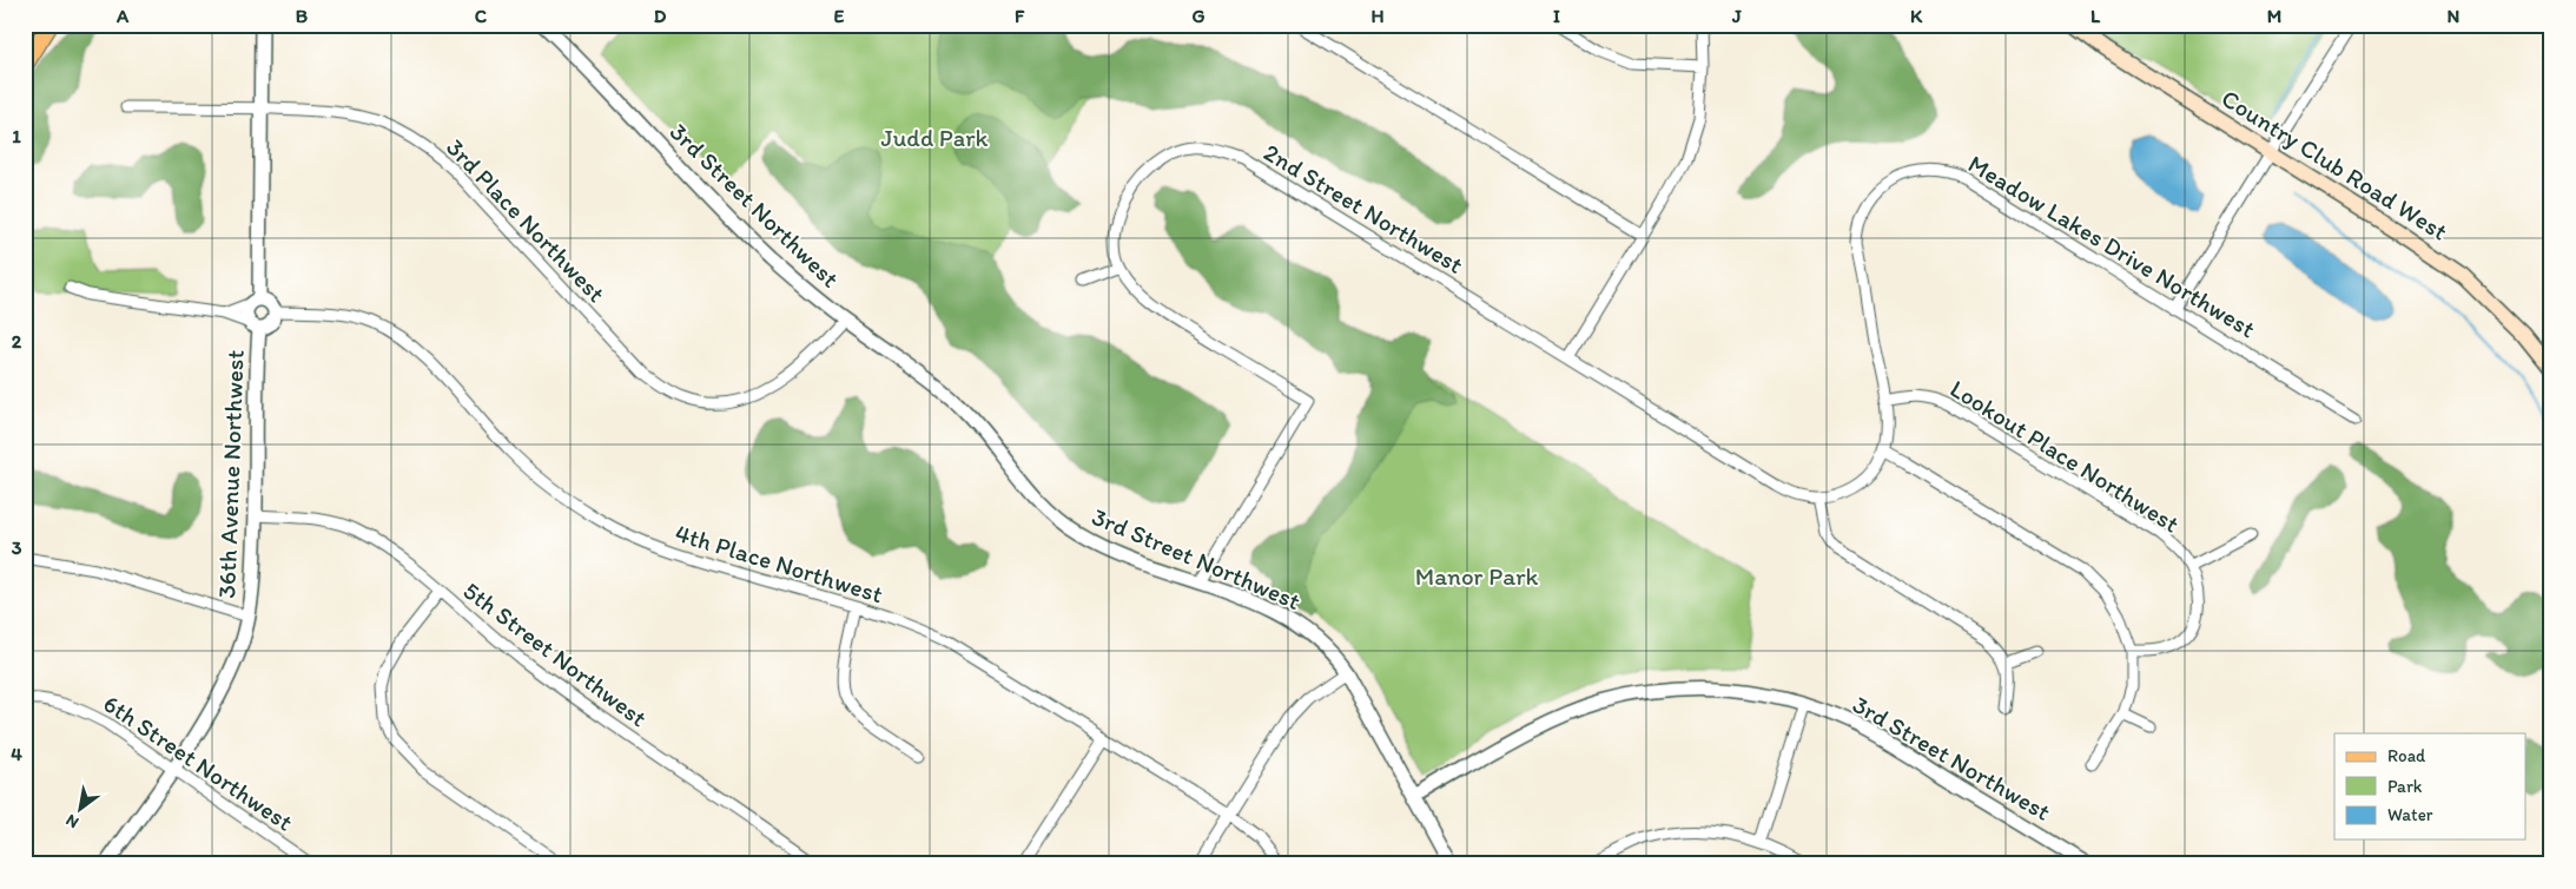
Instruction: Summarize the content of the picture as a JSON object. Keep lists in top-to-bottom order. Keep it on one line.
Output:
{"streets":{"main road":["Country Club Road West"],"street":["3rd Street Northwest","2nd Street Northwest","3rd Place Northwest","Meadow Lakes Drive Northwest","Lookout Place Northwest","36th Avenue Northwest","4th Place Northwest","5th Street Northwest","6th Street Northwest"]},"crossings":[["3rd Street Northwest","3rd Place Northwest"],["2nd Street Northwest","Meadow Lakes Drive Northwest"],["3rd Place Northwest","36th Avenue Northwest"],["Meadow Lakes Drive Northwest","Lookout Place Northwest"],["36th Avenue Northwest","4th Place Northwest"],["36th Avenue Northwest","5th Street Northwest"],["36th Avenue Northwest","6th Street Northwest"]],"parks":["Judd Park","Manor Park"],"legend":["Road","Park","Water"],"north":"bottom left","grid":{"columns":["A","B","C","D","E","F","G","H","I","J","K","L","M","N"],"rows":["1","2","3","4"]}}
